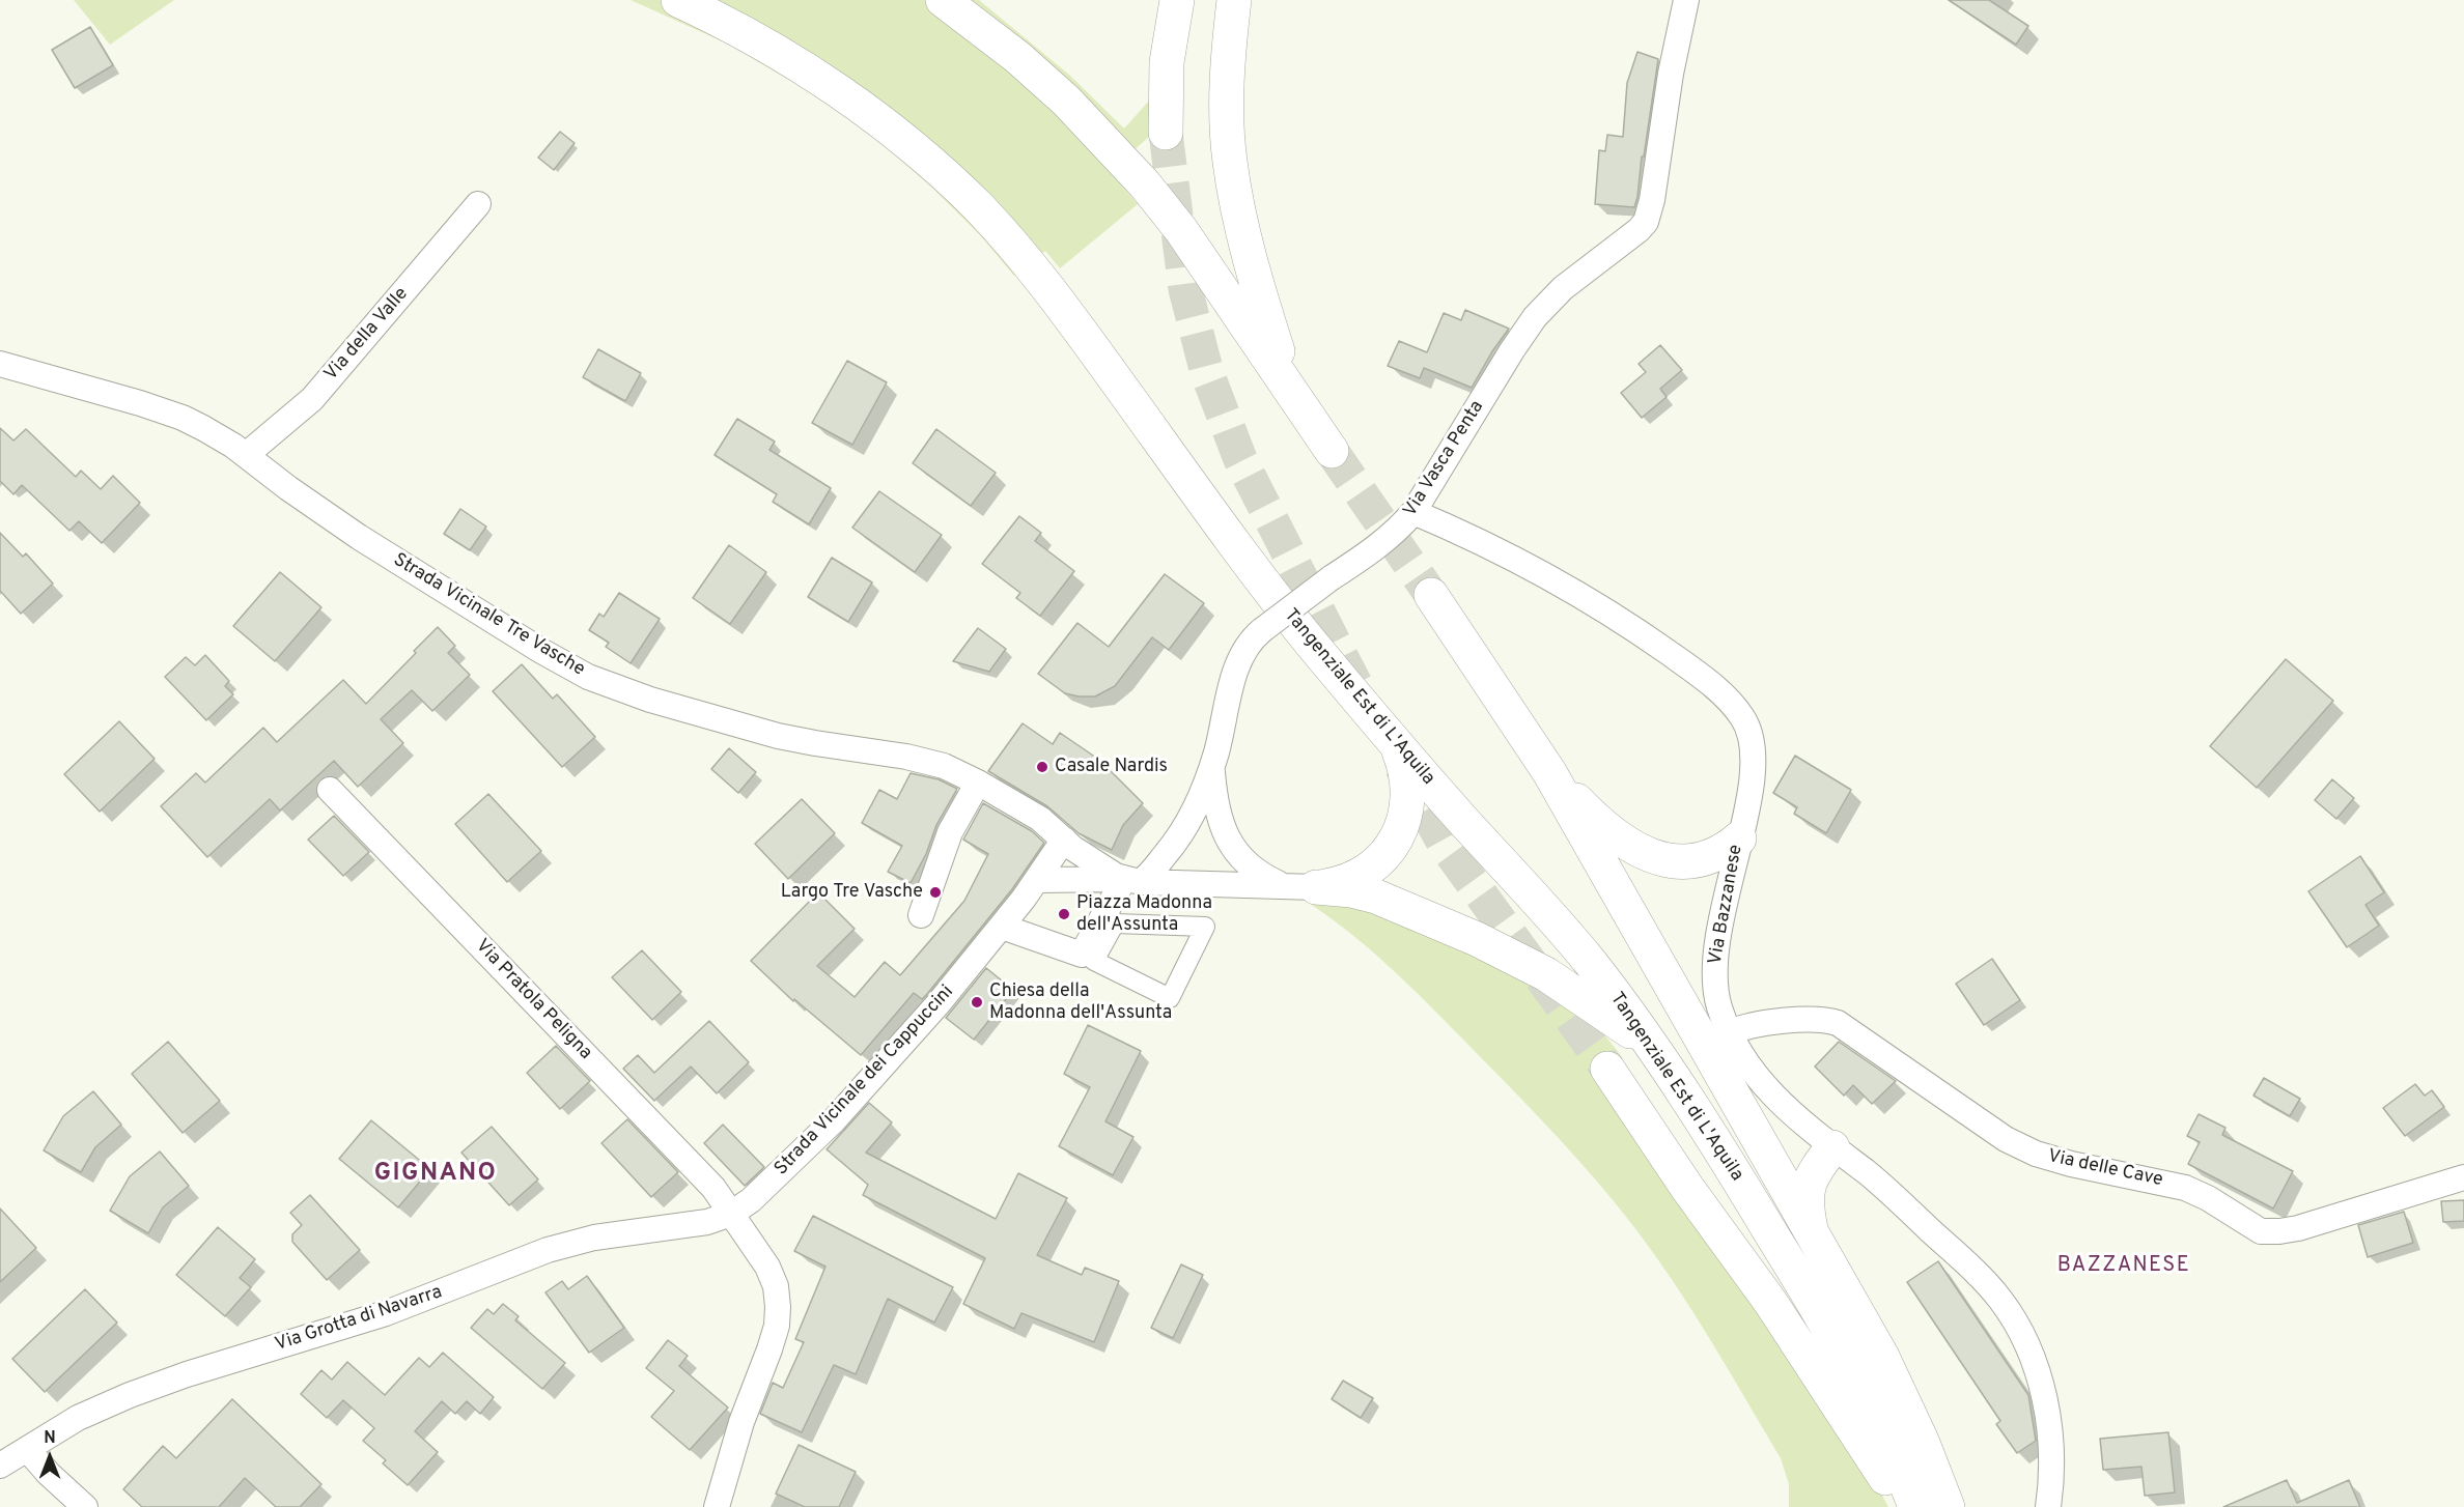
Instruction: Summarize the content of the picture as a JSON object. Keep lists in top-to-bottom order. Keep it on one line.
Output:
{"streets":{"highway":["Tangenziale Est di L'Aquila"],"street":["Via della Valle","Via Vasca Penta","Strada Vicinale Tre Vasche","Via Bazzanese","Via Pratola Peligna","Strada Vicinale dei Cappuccini","Via delle Cave","Via Grotta di Navarra"]},"crossings":[["Via della Valle","Strada Vicinale Tre Vasche"],["Via Vasca Penta","Strada Vicinale Tre Vasche"],["Via Vasca Penta","Via Bazzanese"],["Via Bazzanese","Via delle Cave"],["Via Pratola Peligna","Strada Vicinale dei Cappuccini"],["Via Pratola Peligna","Via Grotta di Navarra"],["Strada Vicinale dei Cappuccini","Via Grotta di Navarra"]],"districts":["GIGNANO","BAZZANESE"],"places":["Casale Nardis","Largo Tre Vasche","Piazza Madonna dell'Assunta","Chiesa della Madonna dell'Assunta"],"north":"top"}
